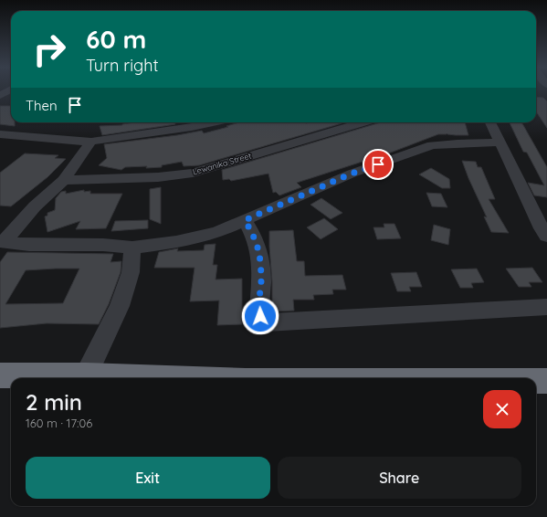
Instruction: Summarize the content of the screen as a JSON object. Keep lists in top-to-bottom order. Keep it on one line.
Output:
{"streets":{"street":["Lewanika Street"]},"page":{"turn":["60 m","Turn right"],"then":"Then","heading":["2 min","160 m · 17:06"],"buttons":["Exit","Share"]}}
